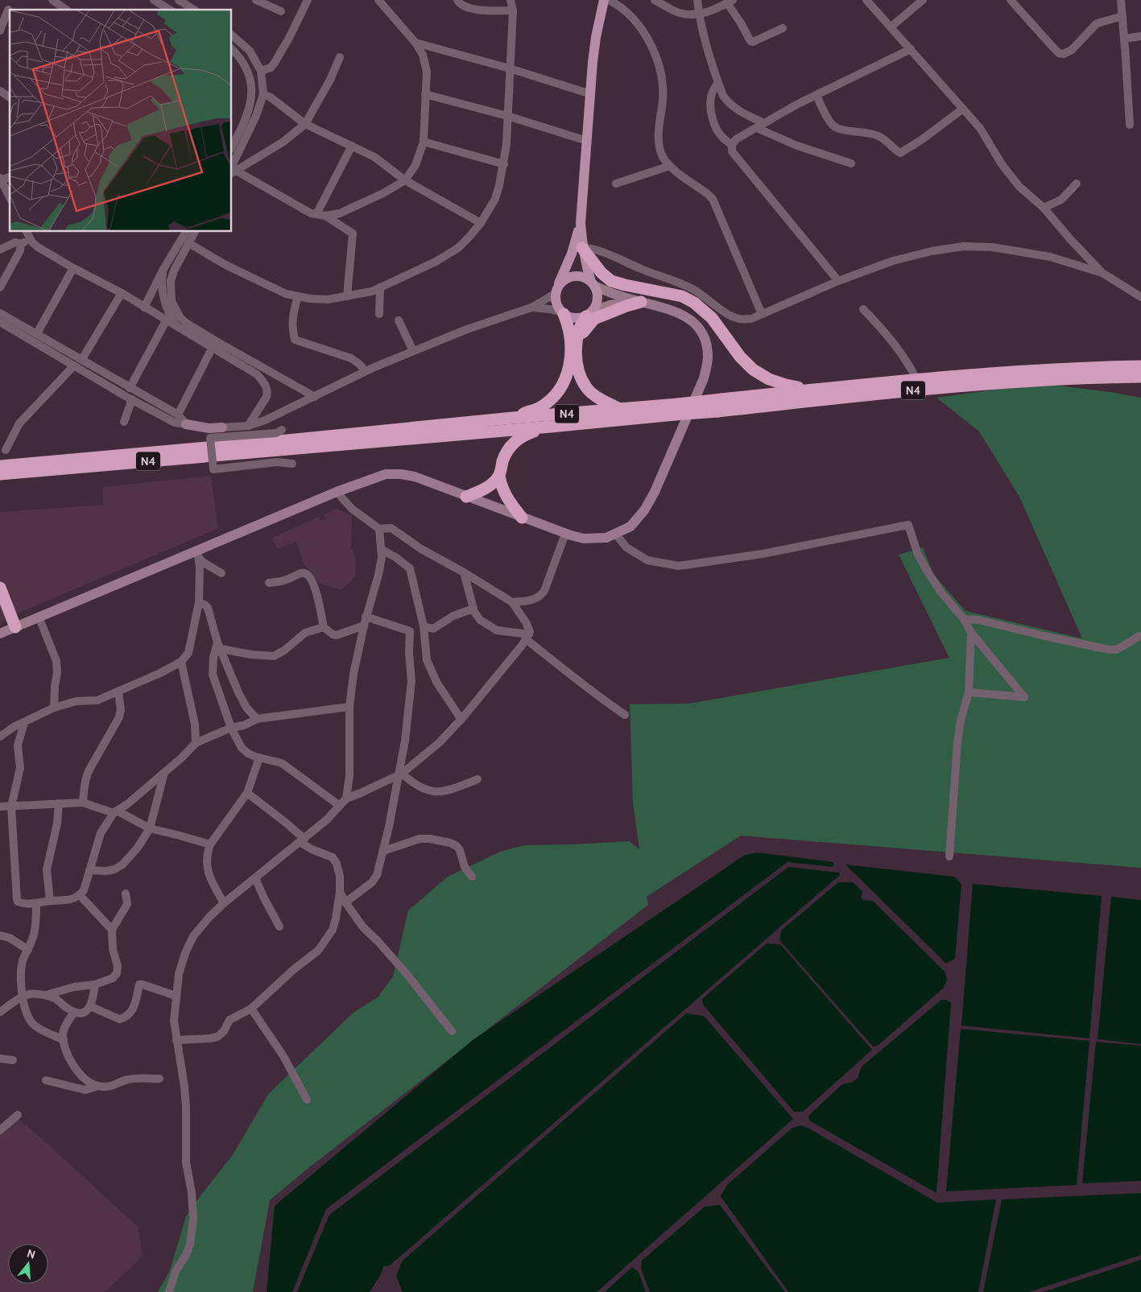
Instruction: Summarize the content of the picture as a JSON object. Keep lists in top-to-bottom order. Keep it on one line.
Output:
{"streets":{"highway":["N4"]},"north":"top"}
